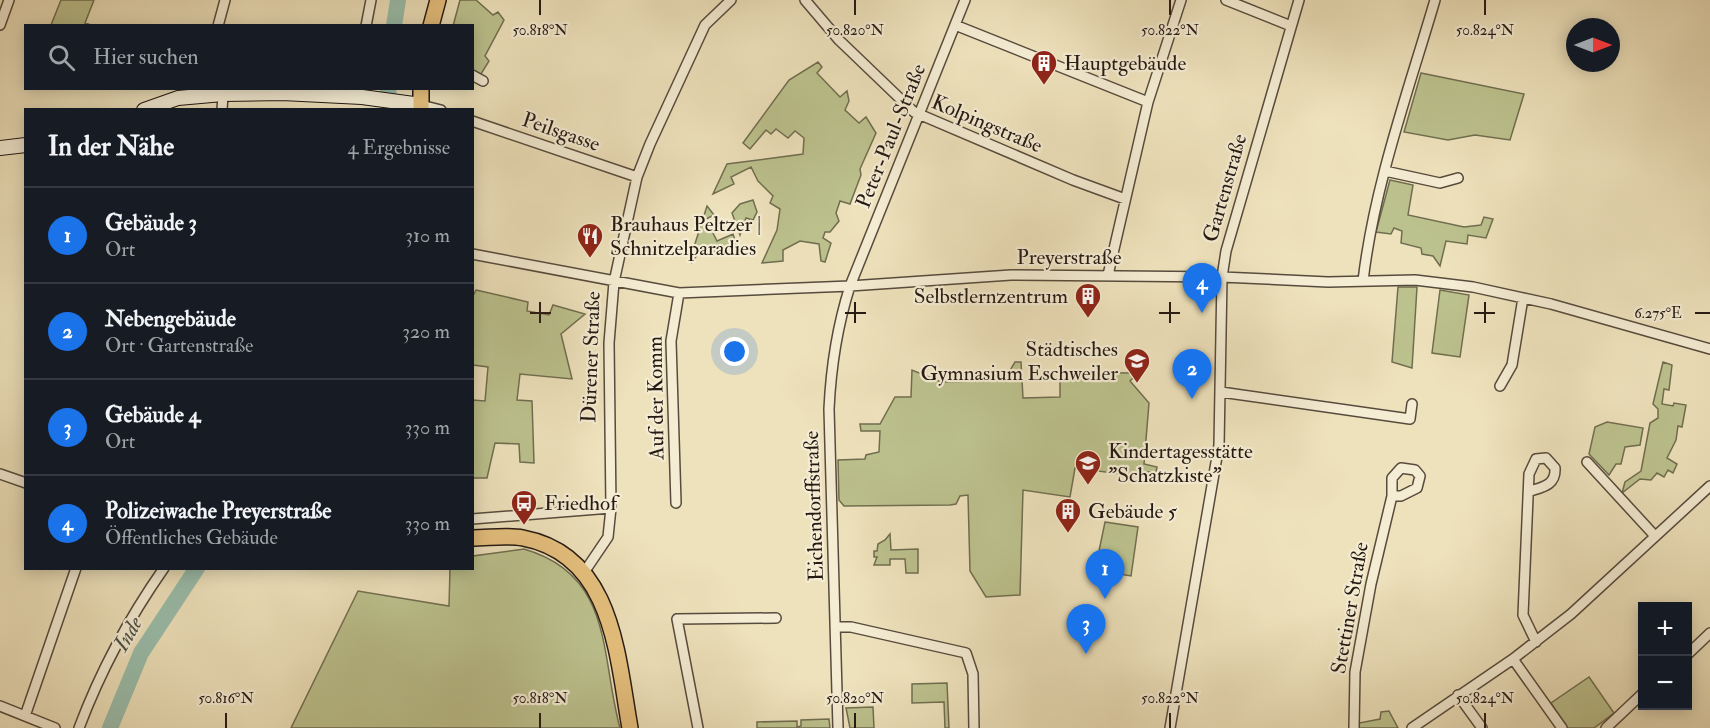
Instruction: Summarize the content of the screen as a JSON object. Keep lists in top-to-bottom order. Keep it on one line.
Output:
{"streets":{"street":["Kolpingstraße","Peilsgasse","Peter-Paul-Straße","Gartenstraße","Preyerstraße","Dürener Straße","Auf der Komm","Eichendorffstraße","Stettiner Straße"]},"crossings":[["Kolpingstraße","Peter-Paul-Straße"],["Peilsgasse","Dürener Straße"],["Peter-Paul-Straße","Preyerstraße"],["Peter-Paul-Straße","Eichendorffstraße"],["Gartenstraße","Preyerstraße"],["Preyerstraße","Dürener Straße"],["Preyerstraße","Auf der Komm"],["Preyerstraße","Eichendorffstraße"]],"water":["Inde"],"places":{"building":["Hauptgebäude","Selbstlernzentrum","Gebäude 5"],"restaurant":["Brauhaus Peltzer | Schnitzelparadies"],"school or university":["Städtisches Gymnasium Eschweiler","Kindertagesstätte \"Schatzkiste\""],"bus stop":["Friedhof"]},"north":"right","page":{"search":"Hier suchen","heading":["In der Nähe","4 Ergebnisse"],"list":[{"mark":"1","name":"Gebäude 3","note":"Ort","value":"310 m"},{"mark":"2","name":"Nebengebäude","note":"Ort · Gartenstraße","value":"320 m"},{"mark":"3","name":"Gebäude 4","note":"Ort","value":"330 m"},{"mark":"4","name":"Polizeiwache Preyerstraße","note":"Öffentliches Gebäude","value":"330 m"}],"pins":["4","2","1","3"],"map_buttons":["+","−"]},"coordinates":["50.818°N","50.820°N","50.822°N","50.824°N","6.275°E","50.816°N"]}
